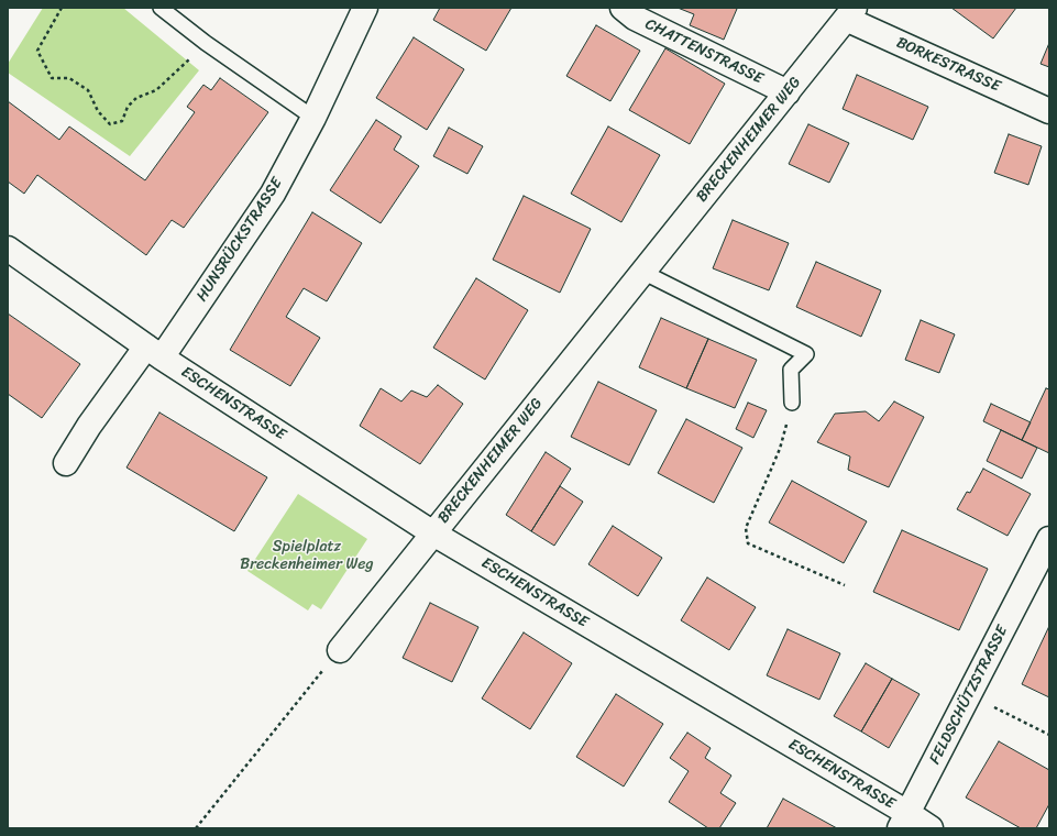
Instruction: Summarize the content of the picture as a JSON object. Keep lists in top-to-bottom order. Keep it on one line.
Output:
{"streets":{"street":["CHATTENSTRASSE","BORKESTRASSE","BRECKENHEIMER WEG","HUNSRÜCKSTRASSE","ESCHENSTRASSE","FELDSCHÜTZSTRASSE"]},"crossings":[["CHATTENSTRASSE","BRECKENHEIMER WEG"],["BORKESTRASSE","BRECKENHEIMER WEG"],["BRECKENHEIMER WEG","ESCHENSTRASSE"],["HUNSRÜCKSTRASSE","ESCHENSTRASSE"],["ESCHENSTRASSE","FELDSCHÜTZSTRASSE"]],"parks":["Spielplatz Breckenheimer Weg"]}
